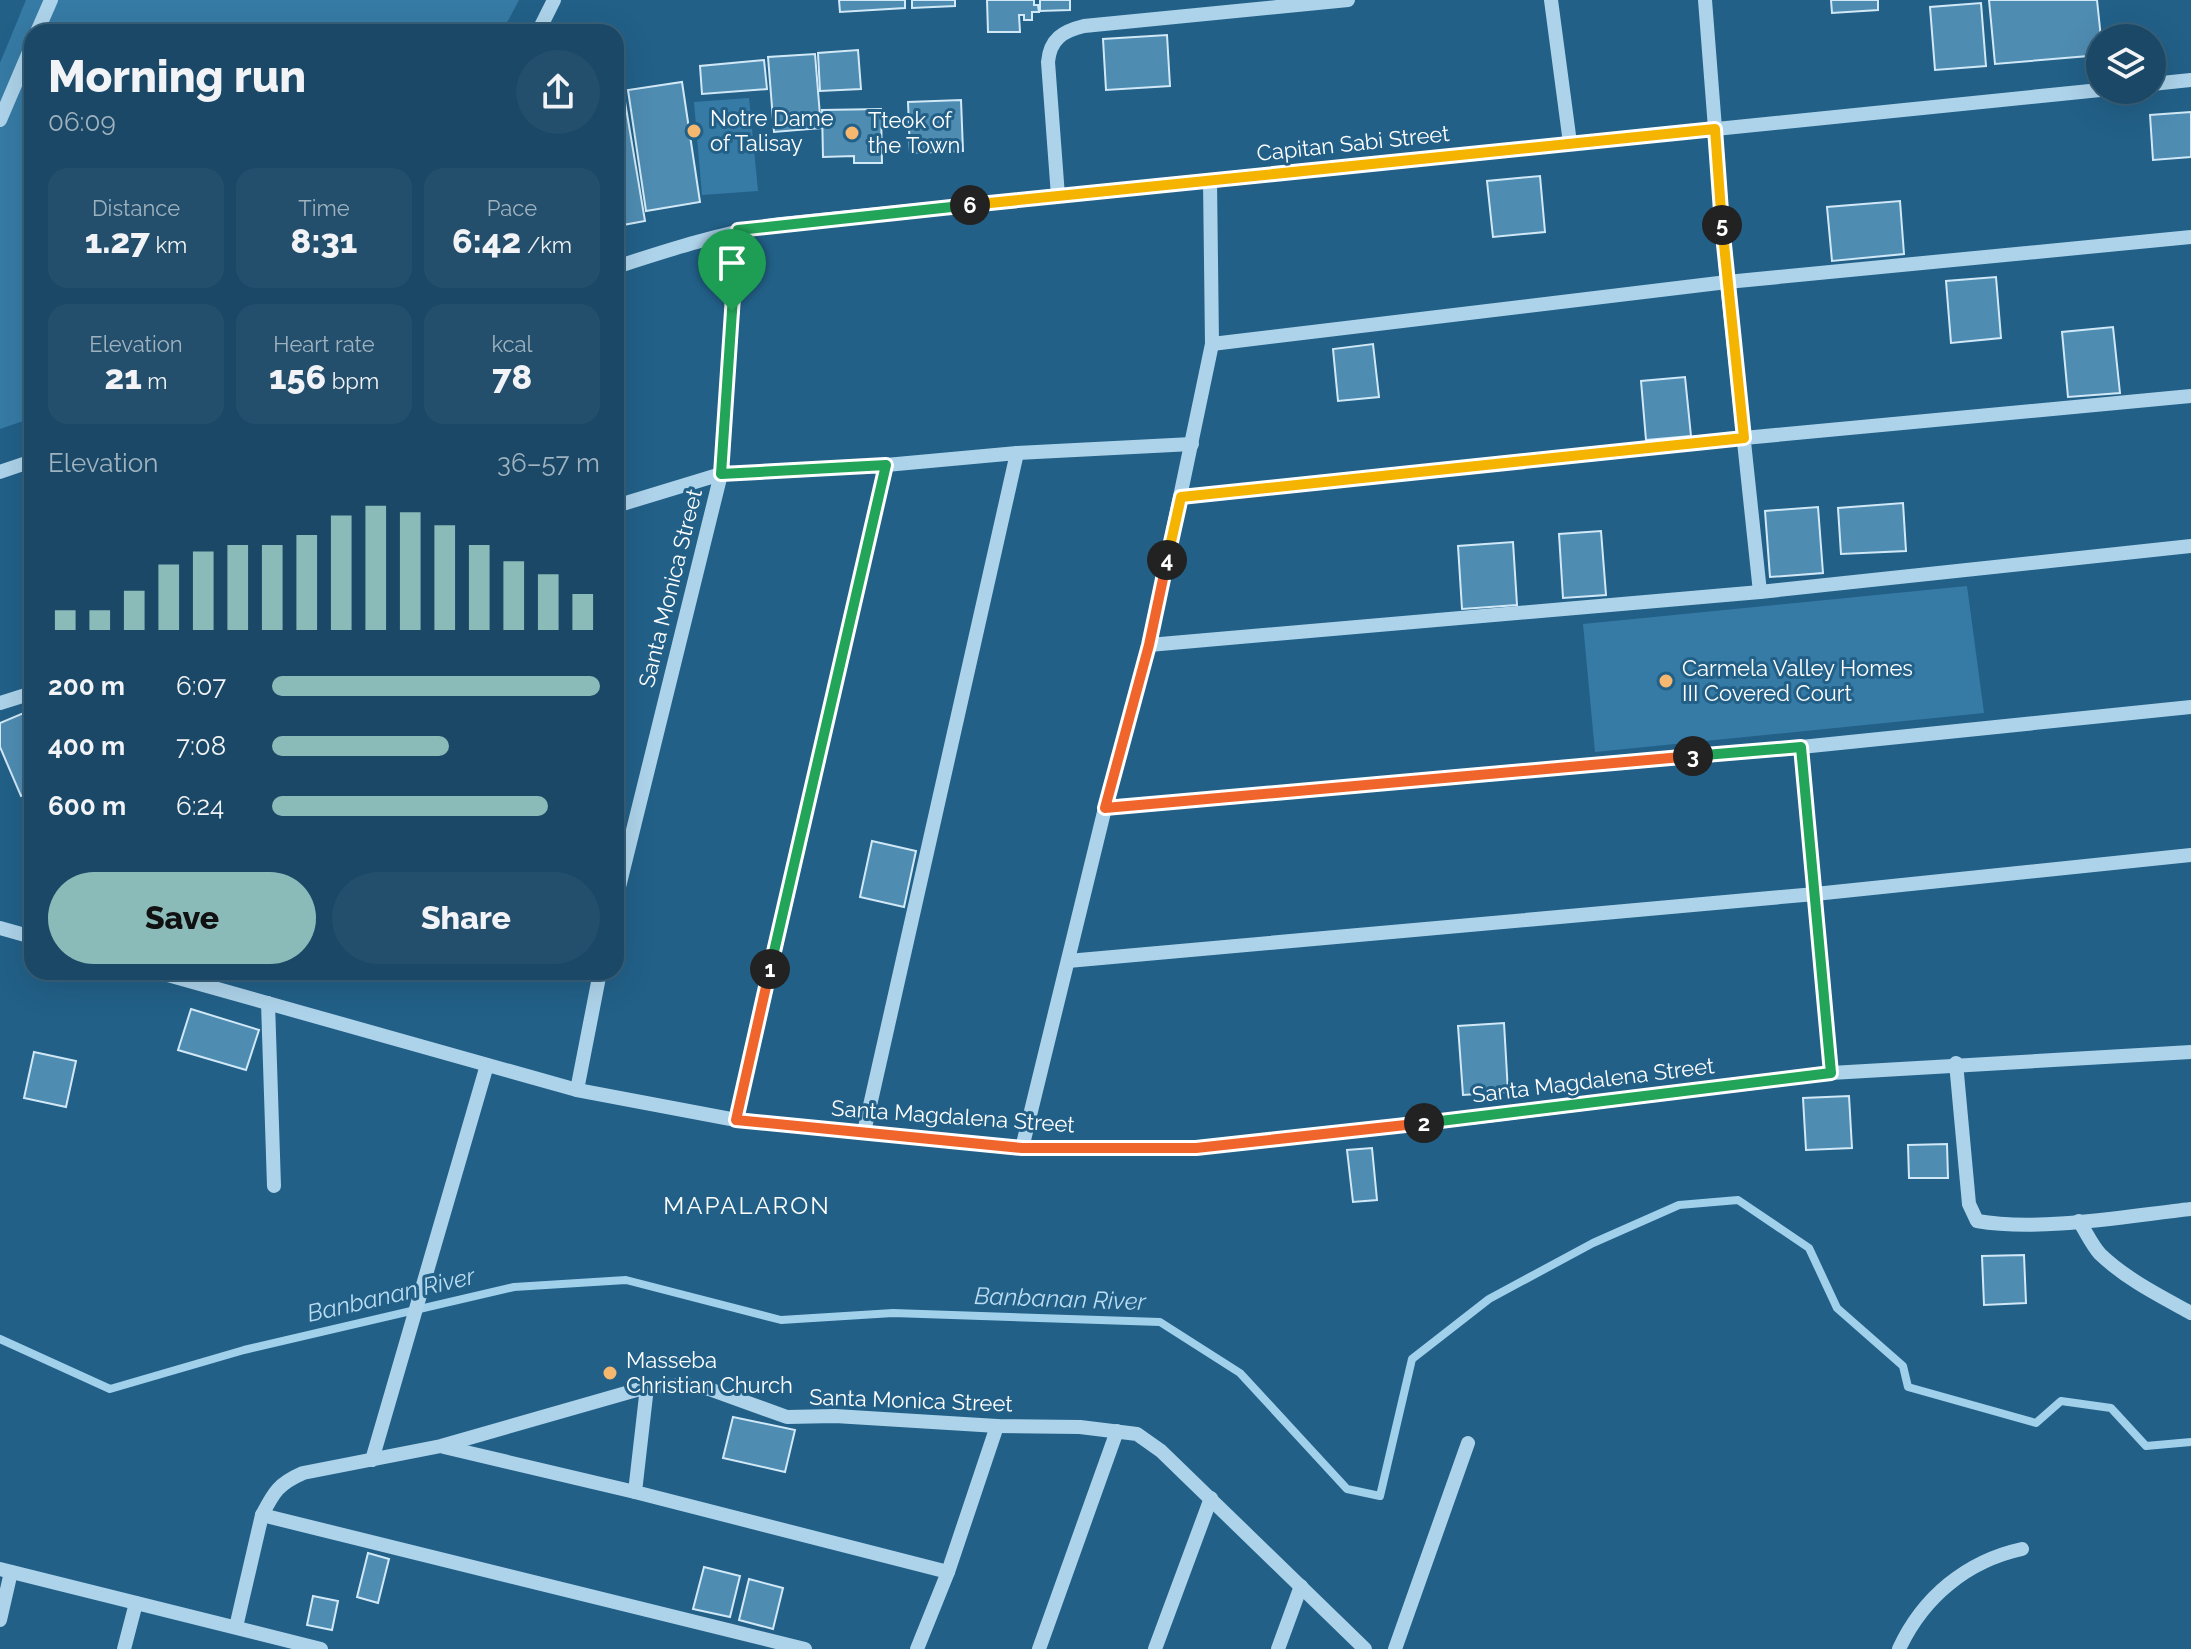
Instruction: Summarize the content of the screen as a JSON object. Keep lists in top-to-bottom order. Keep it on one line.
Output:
{"streets":{"street":["Capitan Sabi Street","Santa Monica Street","Santa Magdalena Street"]},"crossings":[["Capitan Sabi Street","Santa Monica Street"]],"districts":["MAPALARON"],"water":["Banbanan River"],"places":["Notre Dame of Talisay","Tteok of the Town","Carmela Valley Homes III Covered Court","Masseba Christian Church"],"page":{"heading":["Morning run","06:09"],"stats":[["Distance","1.27 km"],["Time","8:31"],["Pace","6:42 /km"],["Elevation","21 m"],["Heart rate","156 bpm"],["kcal","78"]],"pins":["6","5","4","3","1","2"],"chart":["Elevation","36–57 m"],"list":[{"name":"200 m","note":"6:07"},{"name":"400 m","note":"7:08"},{"name":"600 m","note":"6:24"}],"buttons":["Save","Share"]}}
